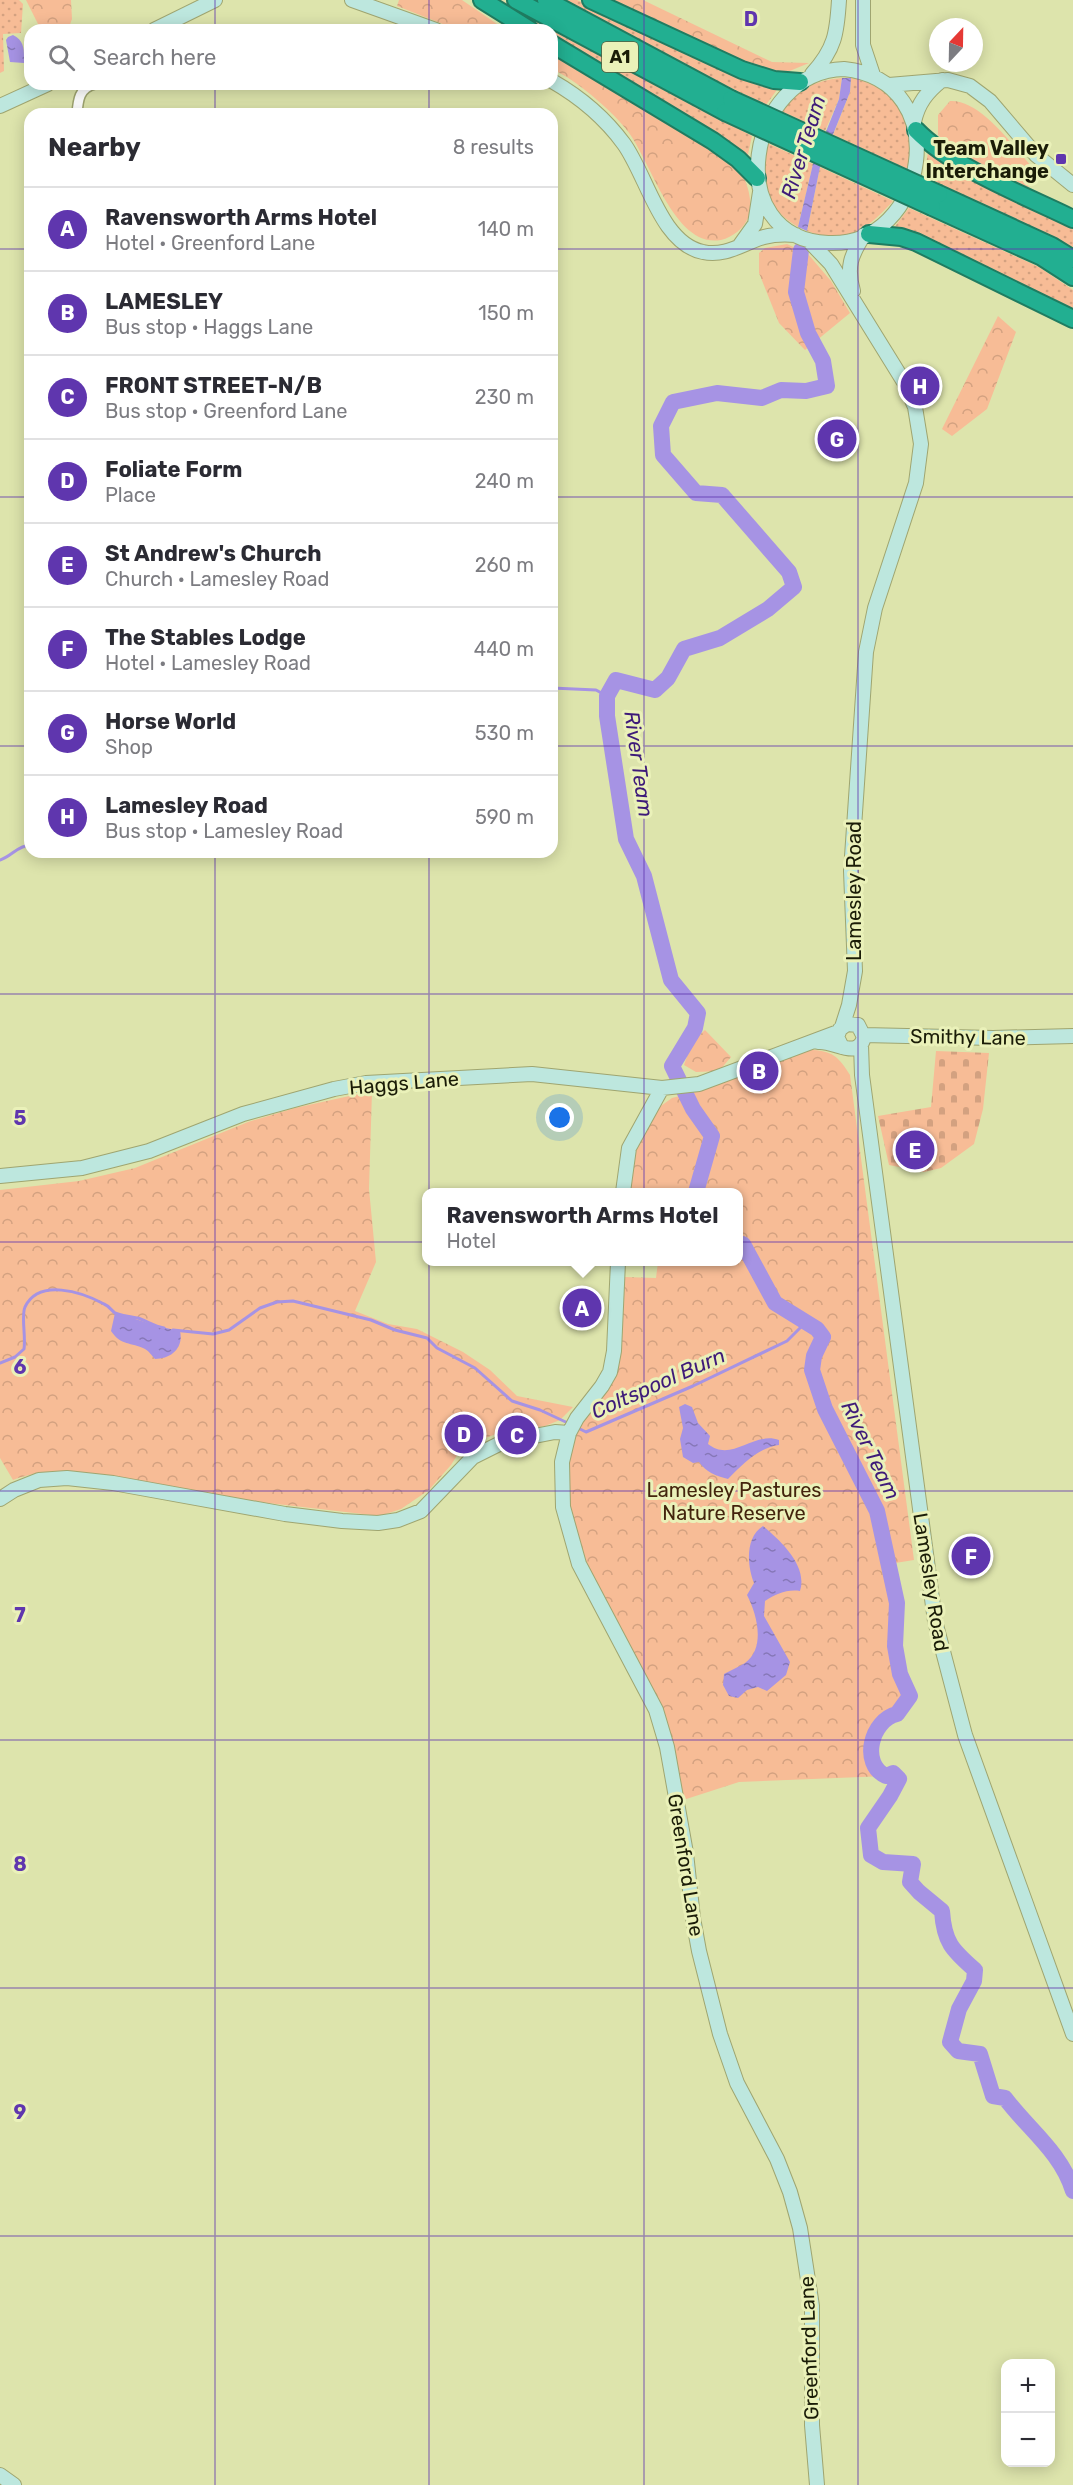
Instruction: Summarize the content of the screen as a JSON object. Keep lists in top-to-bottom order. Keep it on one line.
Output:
{"streets":{"highway":["A1"],"street":["Lamesley Road","Smithy Lane","Haggs Lane","Greenford Lane"]},"crossings":[["Lamesley Road","Smithy Lane"],["Lamesley Road","Haggs Lane"],["Smithy Lane","Haggs Lane"]],"water":["River Team","Coltspool Burn"],"parks":["Lamesley Pastures Nature Reserve"],"places":{"transit":["Team Valley Interchange"]},"north":"top","page":{"search":"Search here","heading":["Nearby","8 results"],"list":[{"mark":"A","name":"Ravensworth Arms Hotel","note":"Hotel · Greenford Lane","value":"140 m"},{"mark":"B","name":"LAMESLEY","note":"Bus stop · Haggs Lane","value":"150 m"},{"mark":"C","name":"FRONT STREET-N/B","note":"Bus stop · Greenford Lane","value":"230 m"},{"mark":"D","name":"Foliate Form","note":"Place","value":"240 m"},{"mark":"E","name":"St Andrew's Church","note":"Church · Lamesley Road","value":"260 m"},{"mark":"F","name":"The Stables Lodge","note":"Hotel · Lamesley Road","value":"440 m"},{"mark":"G","name":"Horse World","note":"Shop","value":"530 m"},{"mark":"H","name":"Lamesley Road","note":"Bus stop · Lamesley Road","value":"590 m"}],"pins":["H","G","B","E","A","D","C","F"],"popup":["Ravensworth Arms Hotel","Hotel"],"map_buttons":["+","−"]},"grid":{"columns":["D"],"rows":["5","6","7","8","9"]}}
